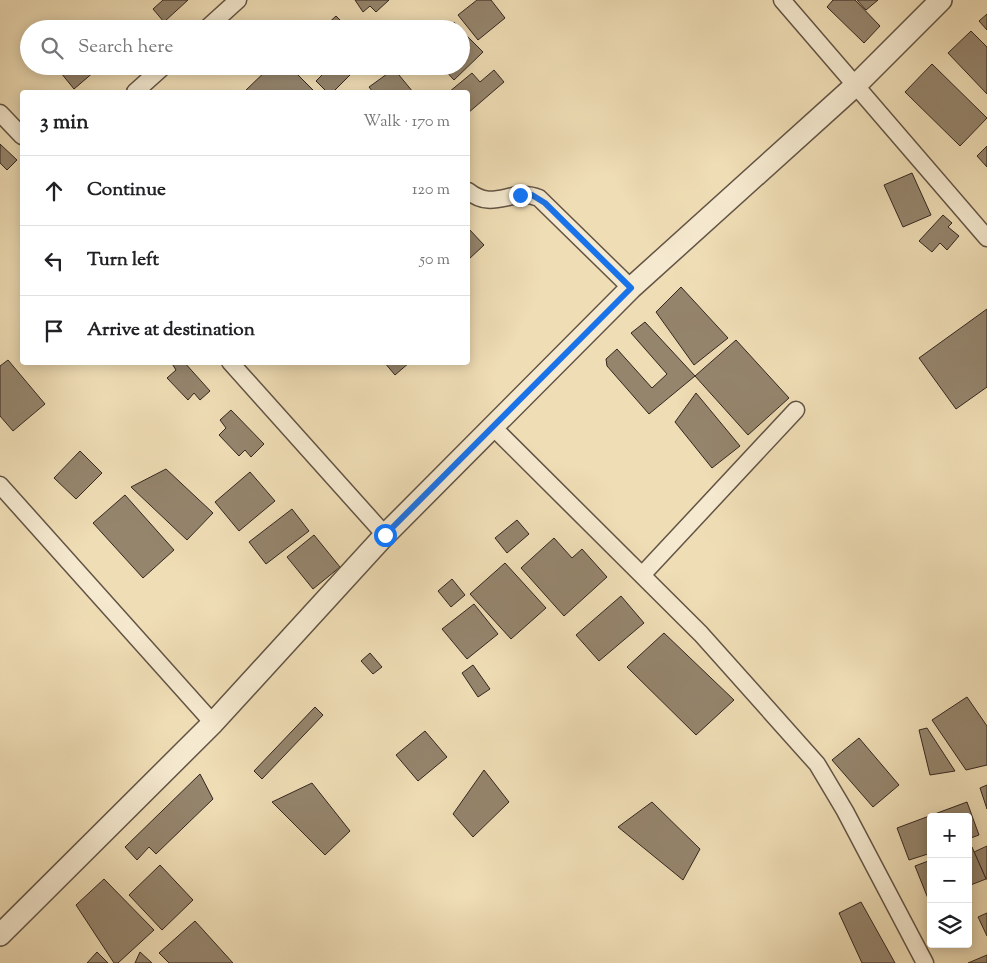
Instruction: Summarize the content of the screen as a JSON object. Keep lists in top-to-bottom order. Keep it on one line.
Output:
{"page":{"search":"Search here","heading":["3 min","Walk · 170 m"],"list":[["Continue","120 m"],["Turn left","50 m"],"Arrive at destination"],"map_buttons":["+","−"]}}
